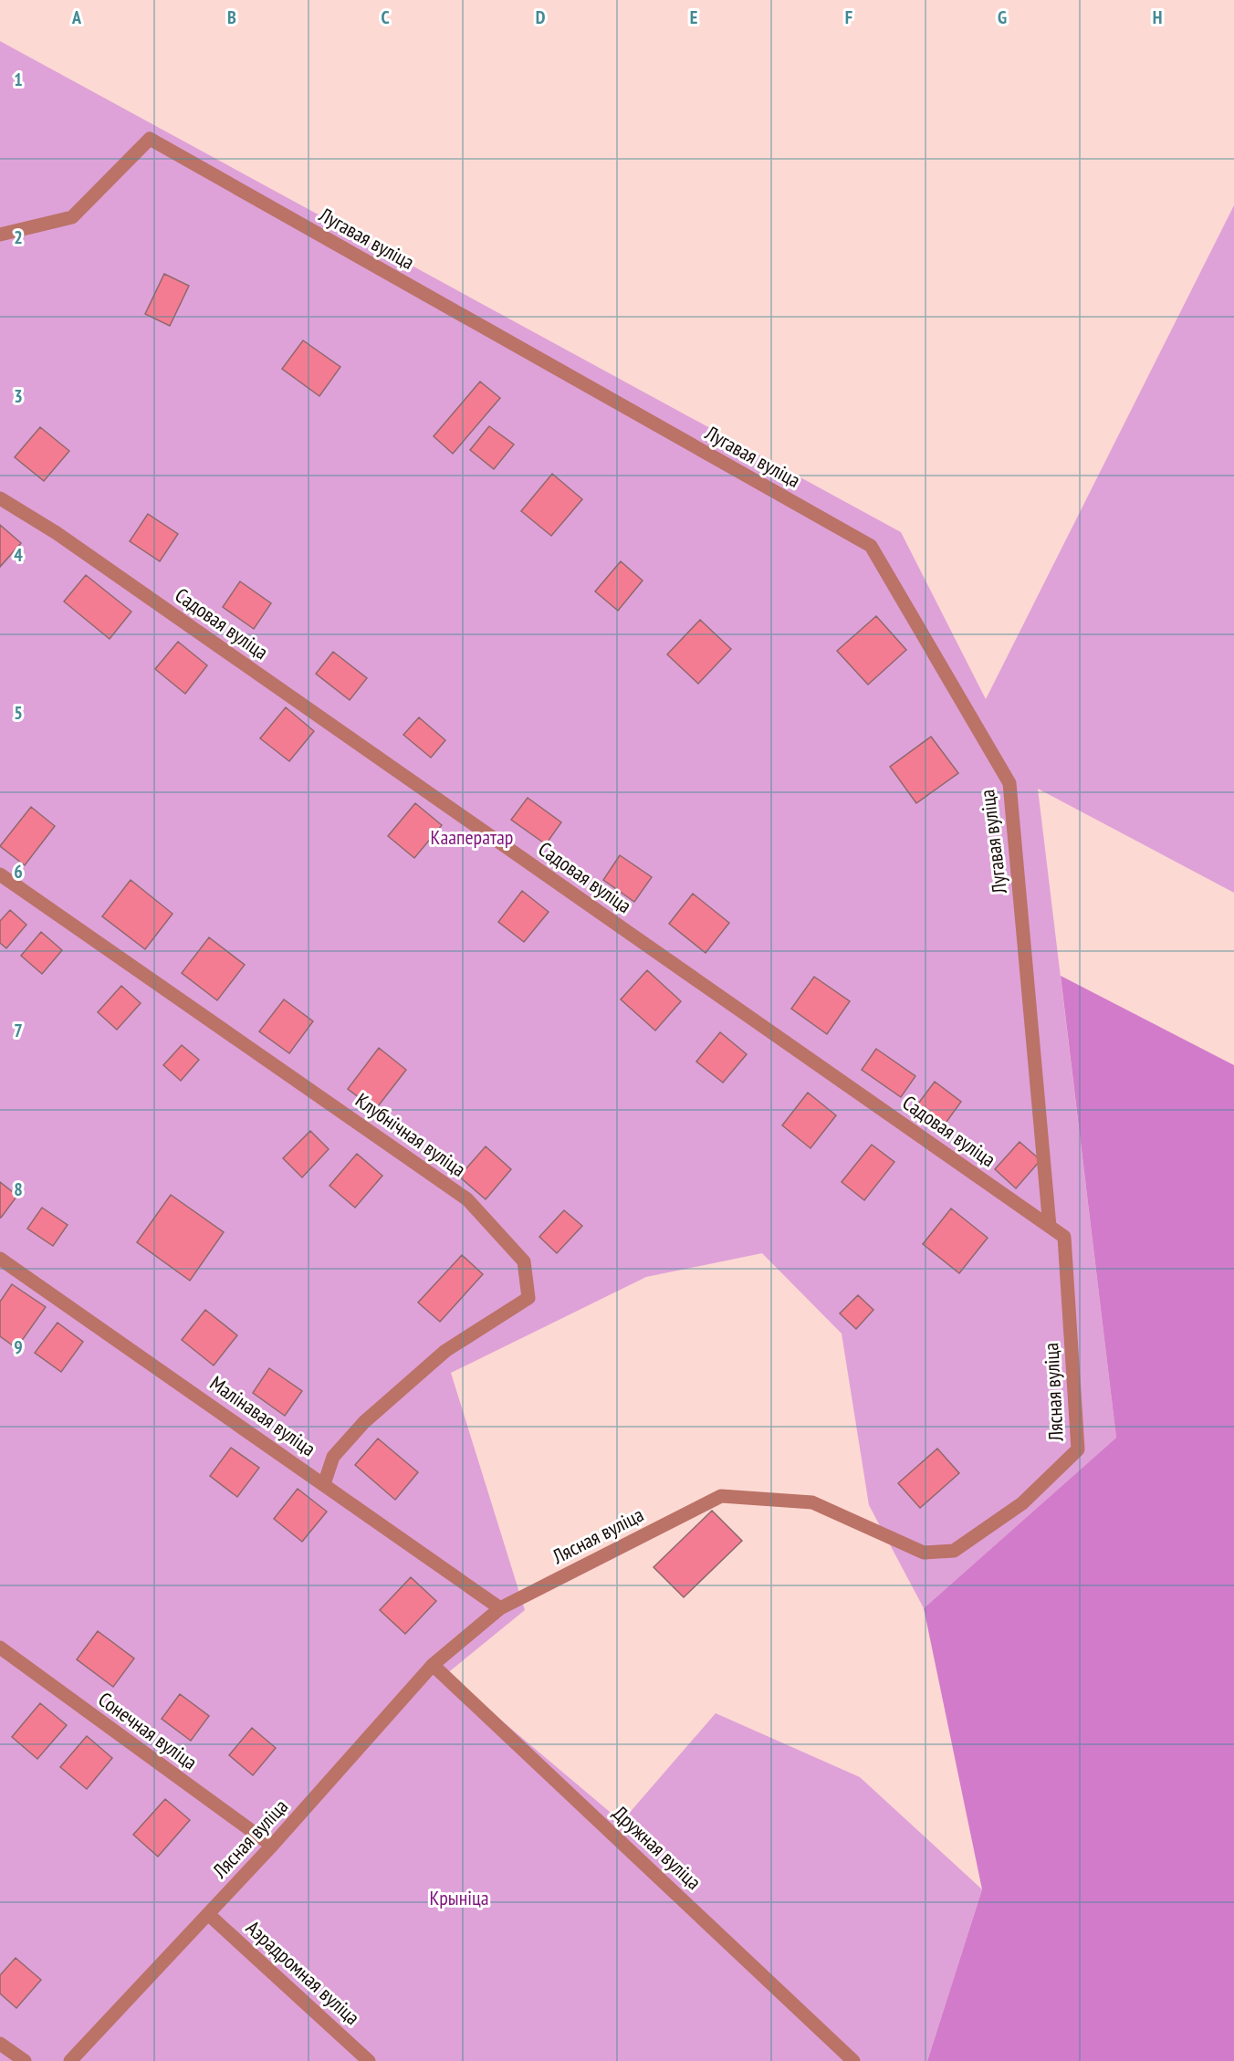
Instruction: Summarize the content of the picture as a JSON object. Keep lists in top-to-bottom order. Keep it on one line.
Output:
{"streets":{"street":["Лугавая вуліца","Садовая вуліца","Клубнічная вуліца","Лясная вуліца","Малінавая вуліца","Сонечная вуліца","Дружная вуліца","Аэрадромная вуліца"]},"crossings":[["Лугавая вуліца","Садовая вуліца"],["Садовая вуліца","Лясная вуліца"],["Клубнічная вуліца","Малінавая вуліца"],["Лясная вуліца","Малінавая вуліца"],["Лясная вуліца","Сонечная вуліца"],["Лясная вуліца","Дружная вуліца"],["Лясная вуліца","Аэрадромная вуліца"]],"parks":["Кааператар","Крыніца"],"grid":{"columns":["A","B","C","D","E","F","G","H"],"rows":["1","2","3","4","5","6","7","8","9"]}}
